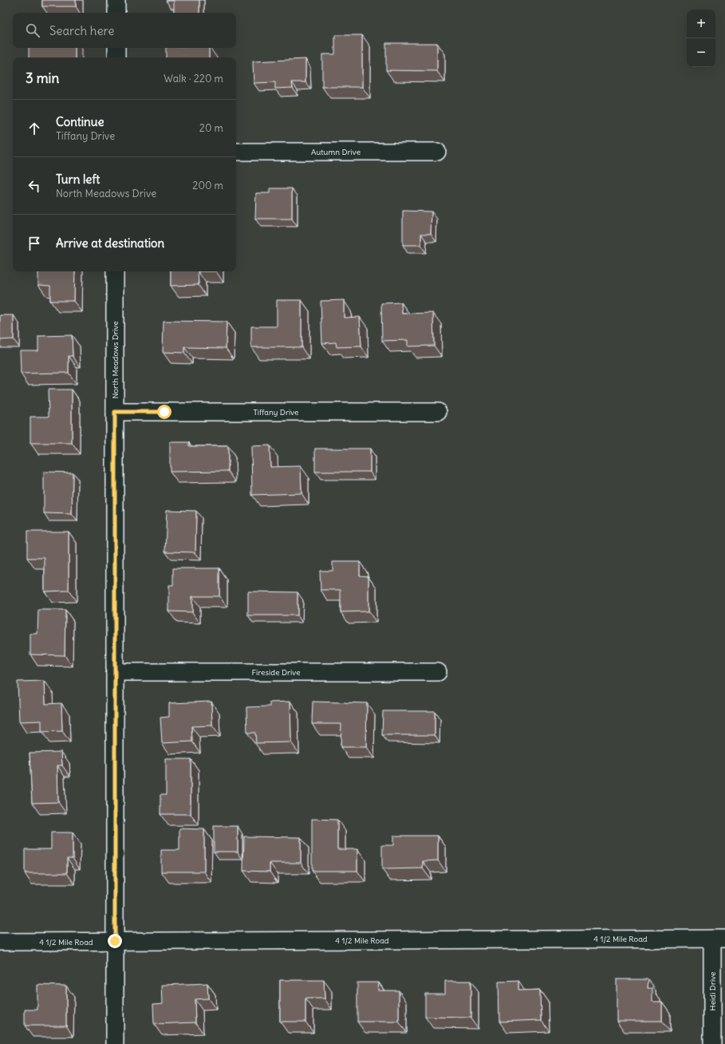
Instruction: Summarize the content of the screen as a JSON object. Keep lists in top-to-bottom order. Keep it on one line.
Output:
{"streets":{"street":["Autumn Drive","North Meadows Drive","Tiffany Drive","Fireside Drive","4 1/2 Mile Road","Heidi Drive"]},"crossings":[["North Meadows Drive","Tiffany Drive"],["North Meadows Drive","Fireside Drive"],["North Meadows Drive","4 1/2 Mile Road"],["4 1/2 Mile Road","Heidi Drive"]],"page":{"map_buttons":["+","−"],"search":"Search here","heading":["3 min","Walk · 220 m"],"list":[["Continue","Tiffany Drive","20 m"],["Turn left","North Meadows Drive","200 m"],"Arrive at destination"]}}
